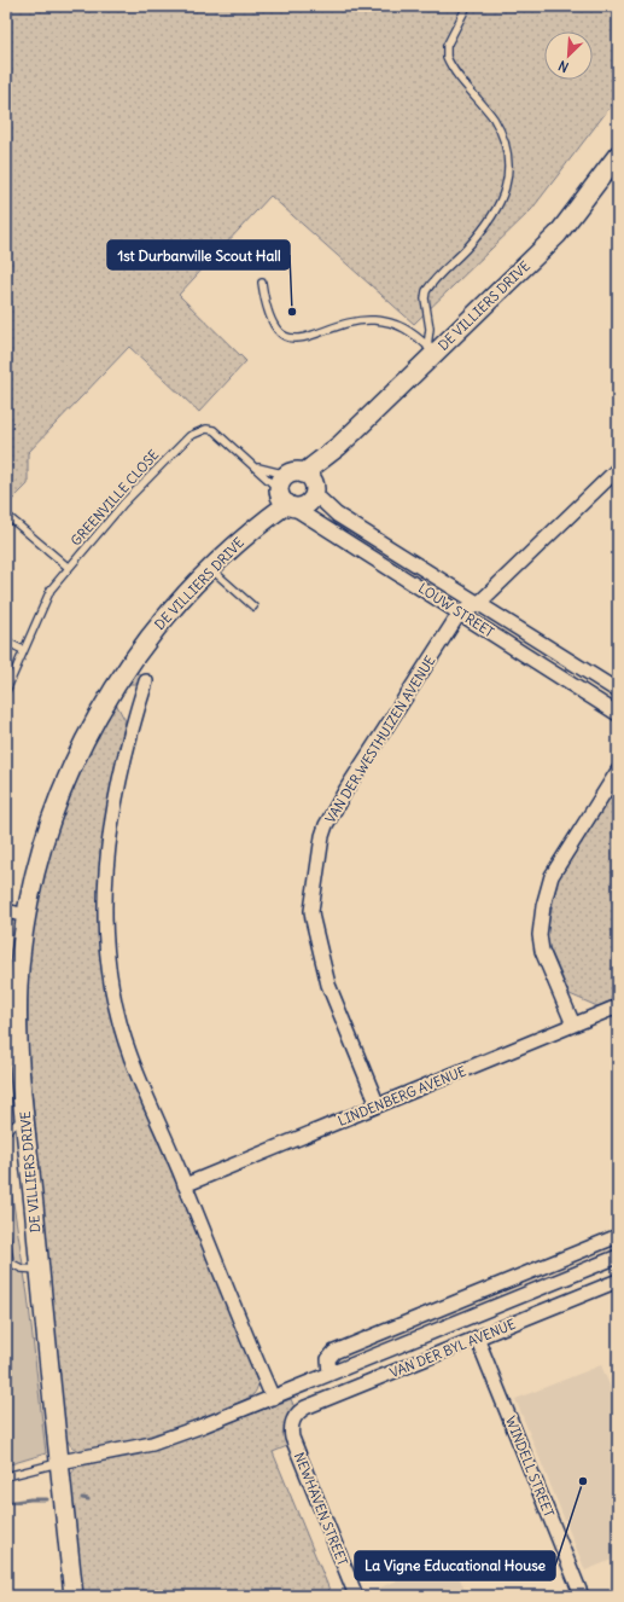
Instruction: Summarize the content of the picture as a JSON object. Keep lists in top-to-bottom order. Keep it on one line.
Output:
{"streets":{"street":["DE VILLIERS DRIVE","LOUW STREET","VAN DER WESTHUIZEN AVENUE","LINDENBERG AVENUE","VAN DER BYL AVENUE","WINDELL STREET","NEWHAVEN STREET"],"lane":["GREENVILLE CLOSE"]},"crossings":[["DE VILLIERS DRIVE","GREENVILLE CLOSE"],["DE VILLIERS DRIVE","LOUW STREET"],["DE VILLIERS DRIVE","VAN DER BYL AVENUE"],["GREENVILLE CLOSE","LOUW STREET"],["LOUW STREET","VAN DER WESTHUIZEN AVENUE"],["VAN DER WESTHUIZEN AVENUE","LINDENBERG AVENUE"],["VAN DER BYL AVENUE","WINDELL STREET"],["VAN DER BYL AVENUE","NEWHAVEN STREET"]],"places":["1st Durbanville Scout Hall","La Vigne Educational House"],"north":"bottom left"}
